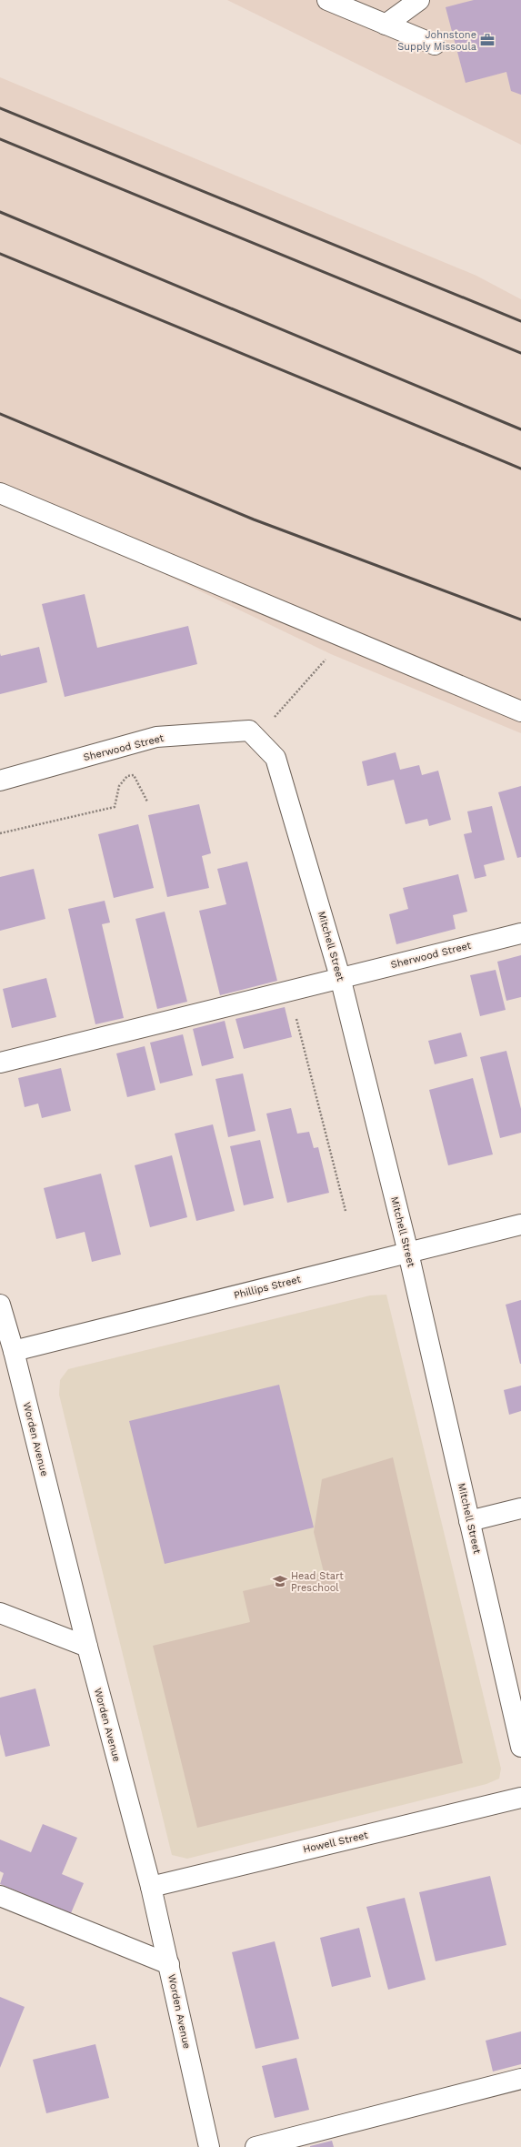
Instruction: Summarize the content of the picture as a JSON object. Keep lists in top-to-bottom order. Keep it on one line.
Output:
{"streets":{"street":["Sherwood Street","Mitchell Street","Phillips Street","Worden Avenue","Howell Street"]},"crossings":[["Sherwood Street","Mitchell Street"],["Mitchell Street","Phillips Street"],["Phillips Street","Worden Avenue"],["Worden Avenue","Howell Street"]],"places":{"office":["Johnstone Supply Missoula"],"school or university":["Head Start Preschool"]}}
